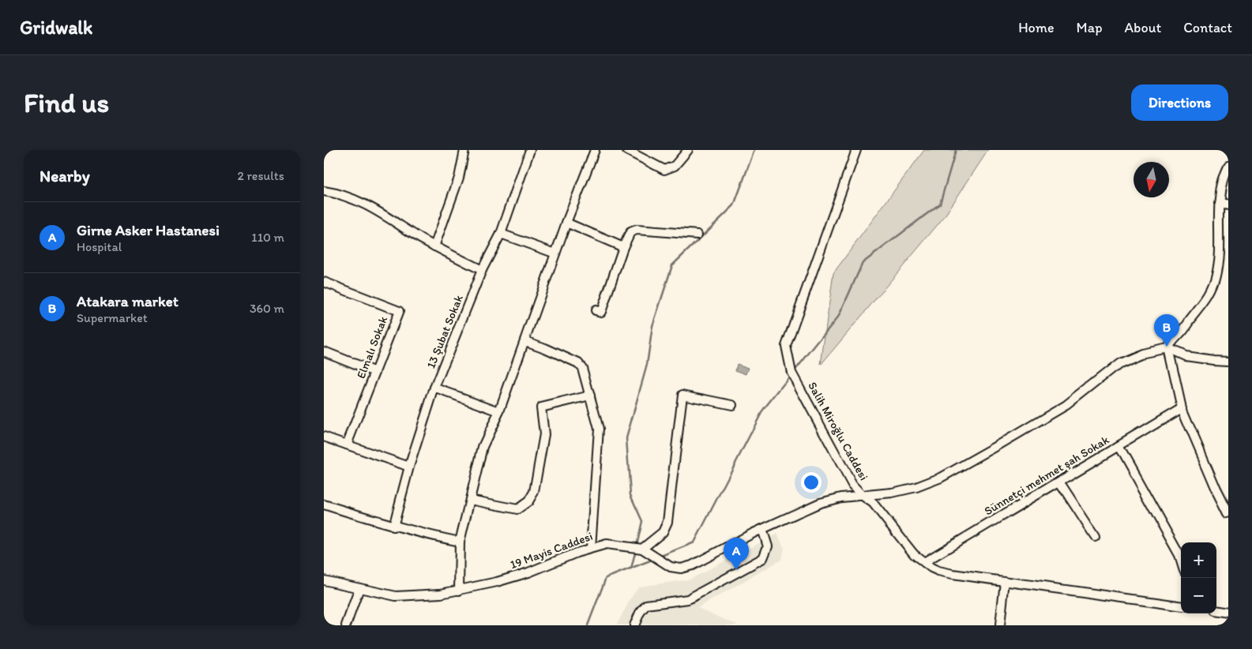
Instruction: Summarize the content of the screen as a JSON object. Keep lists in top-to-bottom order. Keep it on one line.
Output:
{"streets":{"street":["13 Şubat Sokak","Elmalı Sokak","Salih Miroğlu Caddesi","Sünnetçi mehmet şah Sokak","19 Mayis Caddesi"]},"crossings":[["Salih Miroğlu Caddesi","19 Mayis Caddesi"]],"north":"bottom","page":{"header":"Gridwalk","nav":["Home","Map","About","Contact"],"buttons":"Directions","title":"Find us","heading":["Nearby","2 results"],"list":[{"mark":"A","name":"Girne Asker Hastanesi","note":"Hospital","value":"110 m"},{"mark":"B","name":"Atakara market","note":"Supermarket","value":"360 m"}],"pins":["B","A"],"map_buttons":["+","−"]}}
